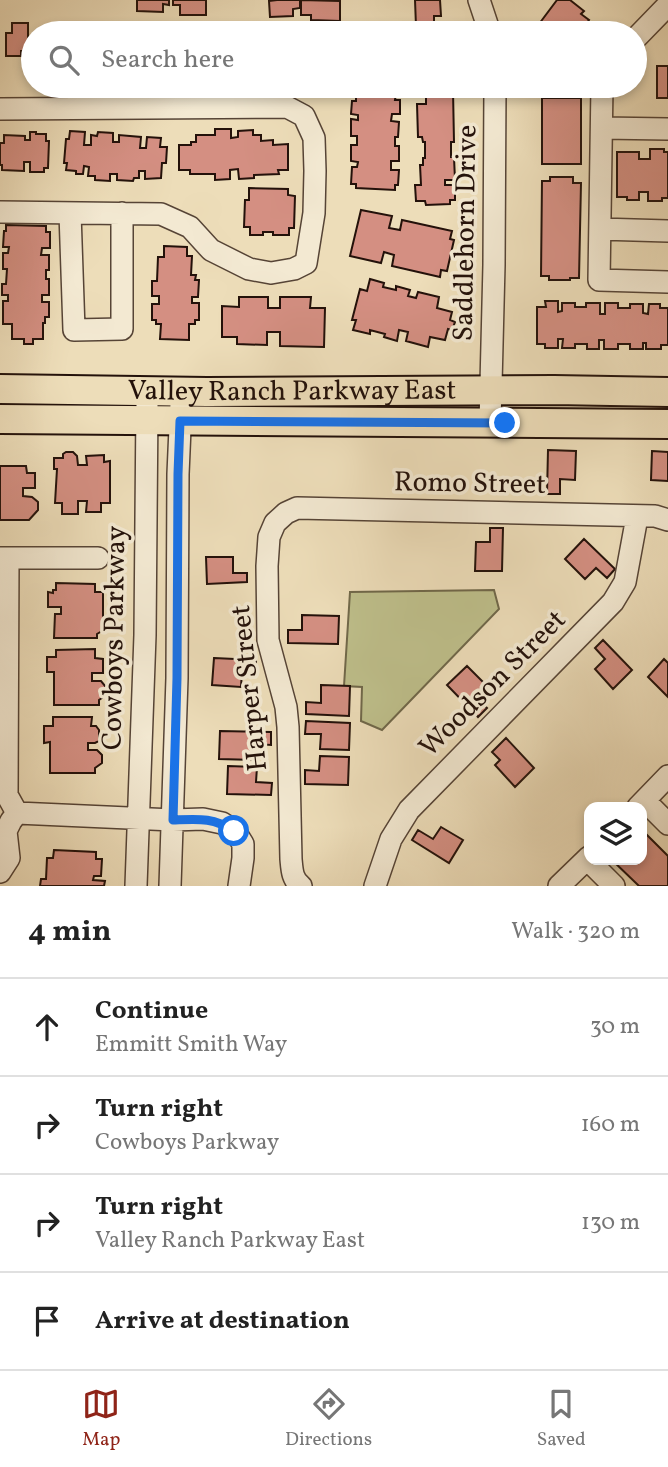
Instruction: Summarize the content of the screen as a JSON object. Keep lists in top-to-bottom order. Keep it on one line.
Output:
{"streets":{"main road":["Valley Ranch Parkway East"],"street":["Saddlehorn Drive","Romo Street","Cowboys Parkway","Woodson Street","Harper Street"]},"crossings":[["Saddlehorn Drive","Valley Ranch Parkway East"],["Valley Ranch Parkway East","Cowboys Parkway"],["Romo Street","Woodson Street"],["Romo Street","Harper Street"]],"page":{"search":"Search here","heading":["4 min","Walk · 320 m"],"list":[["Continue","Emmitt Smith Way","30 m"],["Turn right","Cowboys Parkway","160 m"],["Turn right","Valley Ranch Parkway East","130 m"],"Arrive at destination"],"nav":["Map","Directions","Saved"]}}
